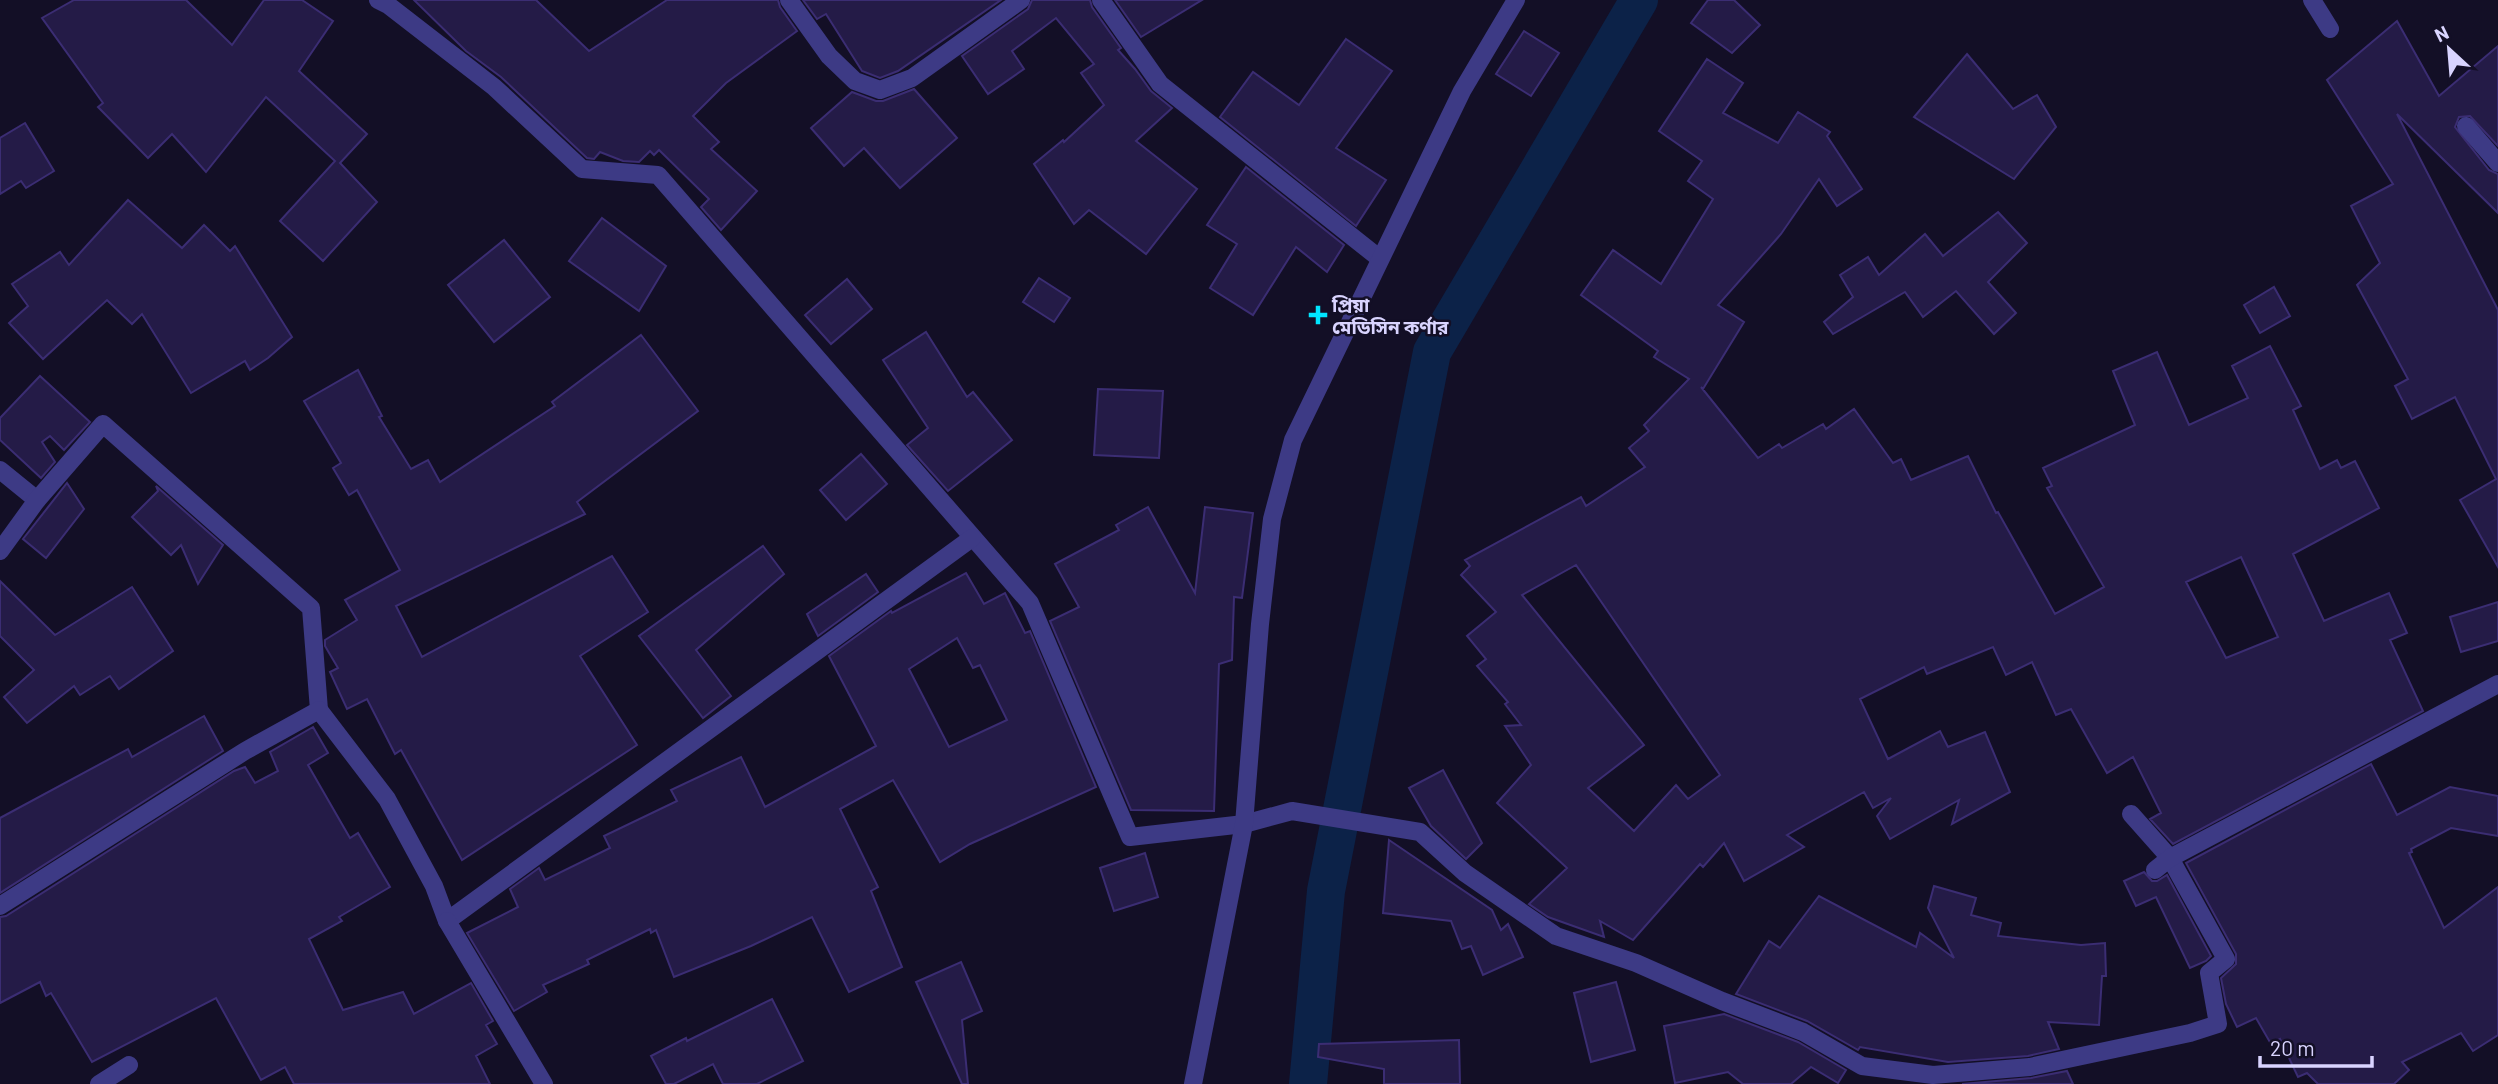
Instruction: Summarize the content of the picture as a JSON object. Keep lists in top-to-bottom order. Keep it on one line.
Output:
{"places":{"health":["প্রিয়া মেডিসিন কর্ণার"]},"scale_bar":"20 m","north":"top left"}
